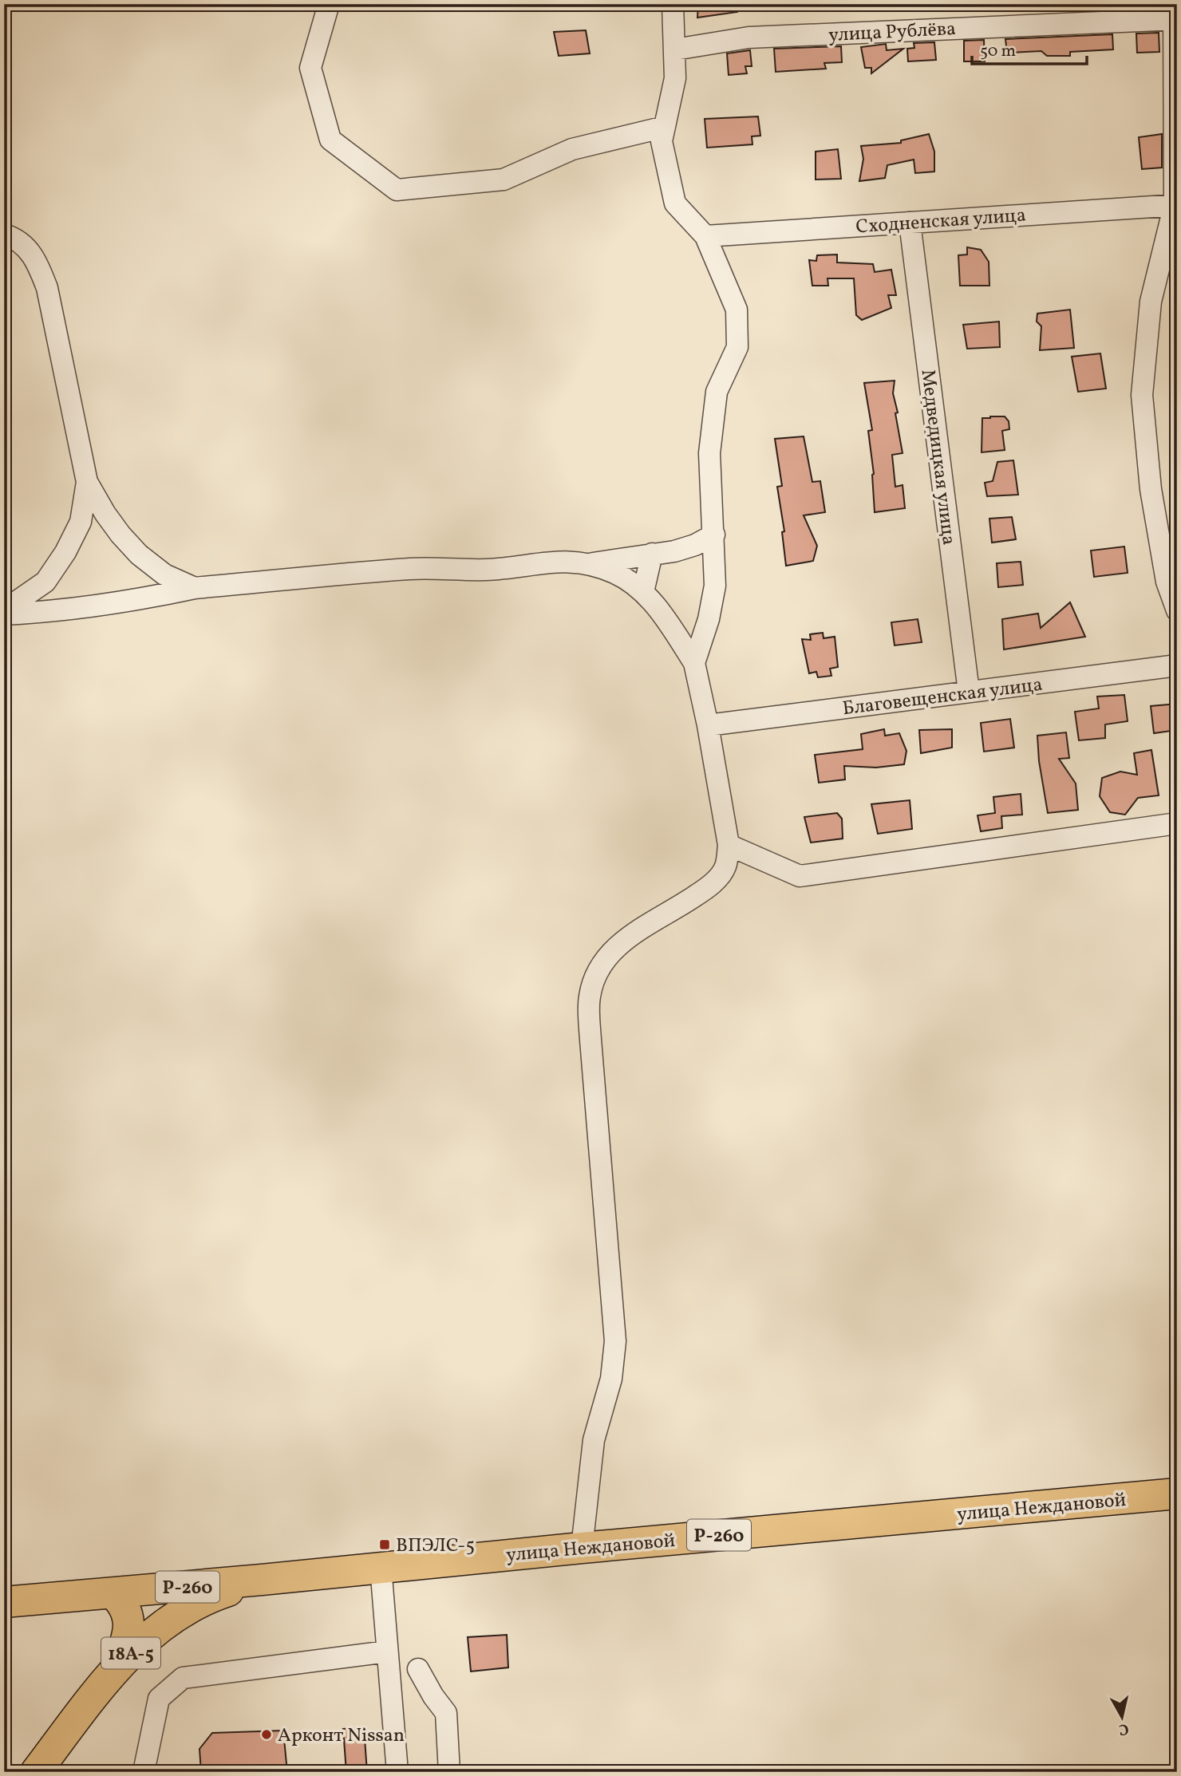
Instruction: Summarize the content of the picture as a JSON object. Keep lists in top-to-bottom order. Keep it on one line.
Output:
{"streets":{"highway":["улица Неждановой","Р-260","18А-5"],"street":["улица Рублёва","Сходненская улица","Медведицкая улица","Благовещенская улица"]},"crossings":[["Сходненская улица","Медведицкая улица"],["Медведицкая улица","Благовещенская улица"],["улица Неждановой","18А-5"]],"places":{"transit":["ВПЭЛС-5"],"other":["Арконт Nissan"]},"scale_bar":"50 m","north":"bottom"}
